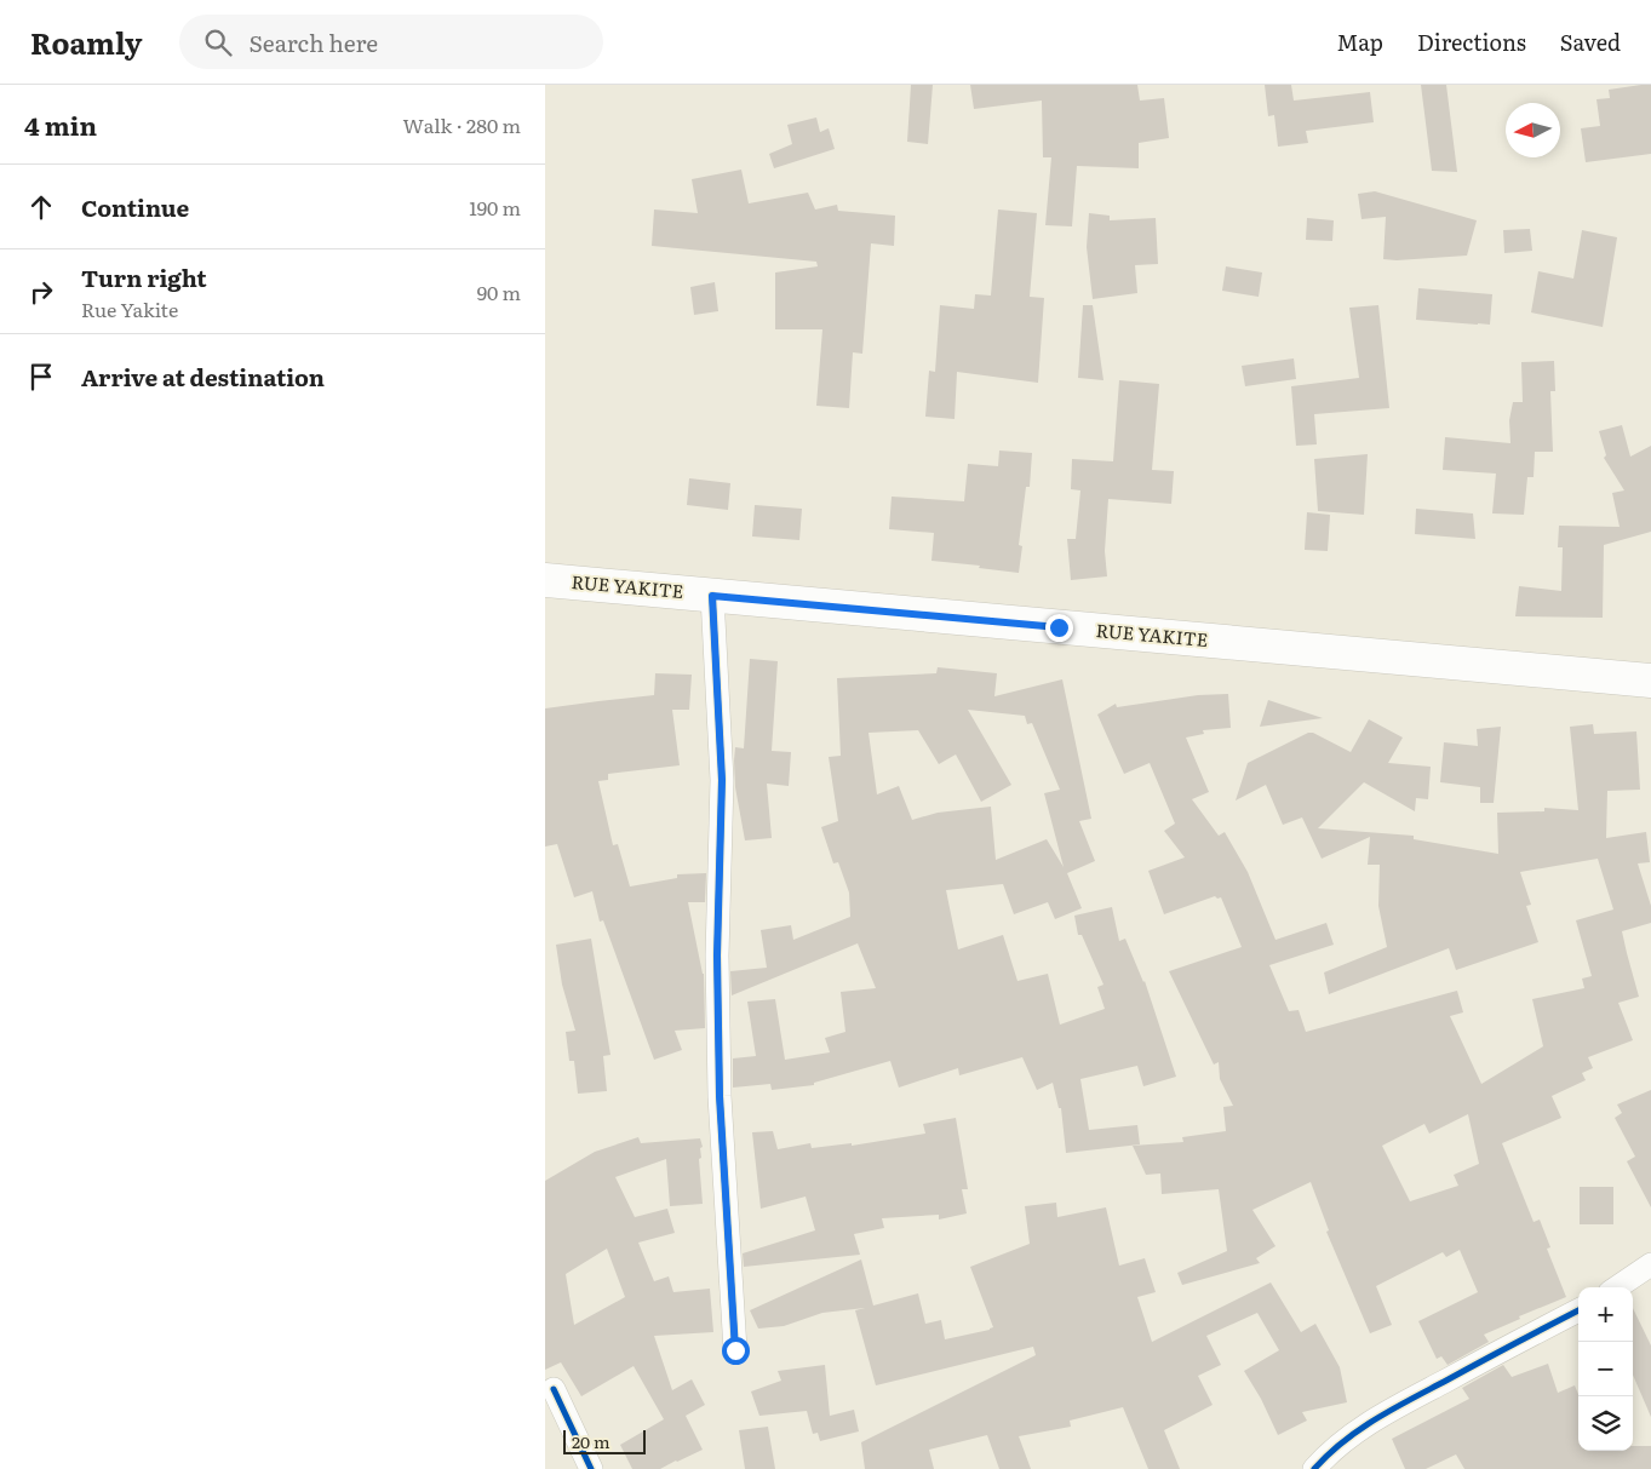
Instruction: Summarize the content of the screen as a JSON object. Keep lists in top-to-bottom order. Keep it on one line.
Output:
{"streets":{"main road":["RUE YAKITE"]},"scale_bar":"20 m","north":"left","page":{"header":"Roamly","search":"Search here","nav":["Map","Directions","Saved"],"heading":["4 min","Walk · 280 m"],"list":[["Continue","190 m"],["Turn right","Rue Yakite","90 m"],"Arrive at destination"],"map_buttons":["+","−"],"scale":"20 m"}}
